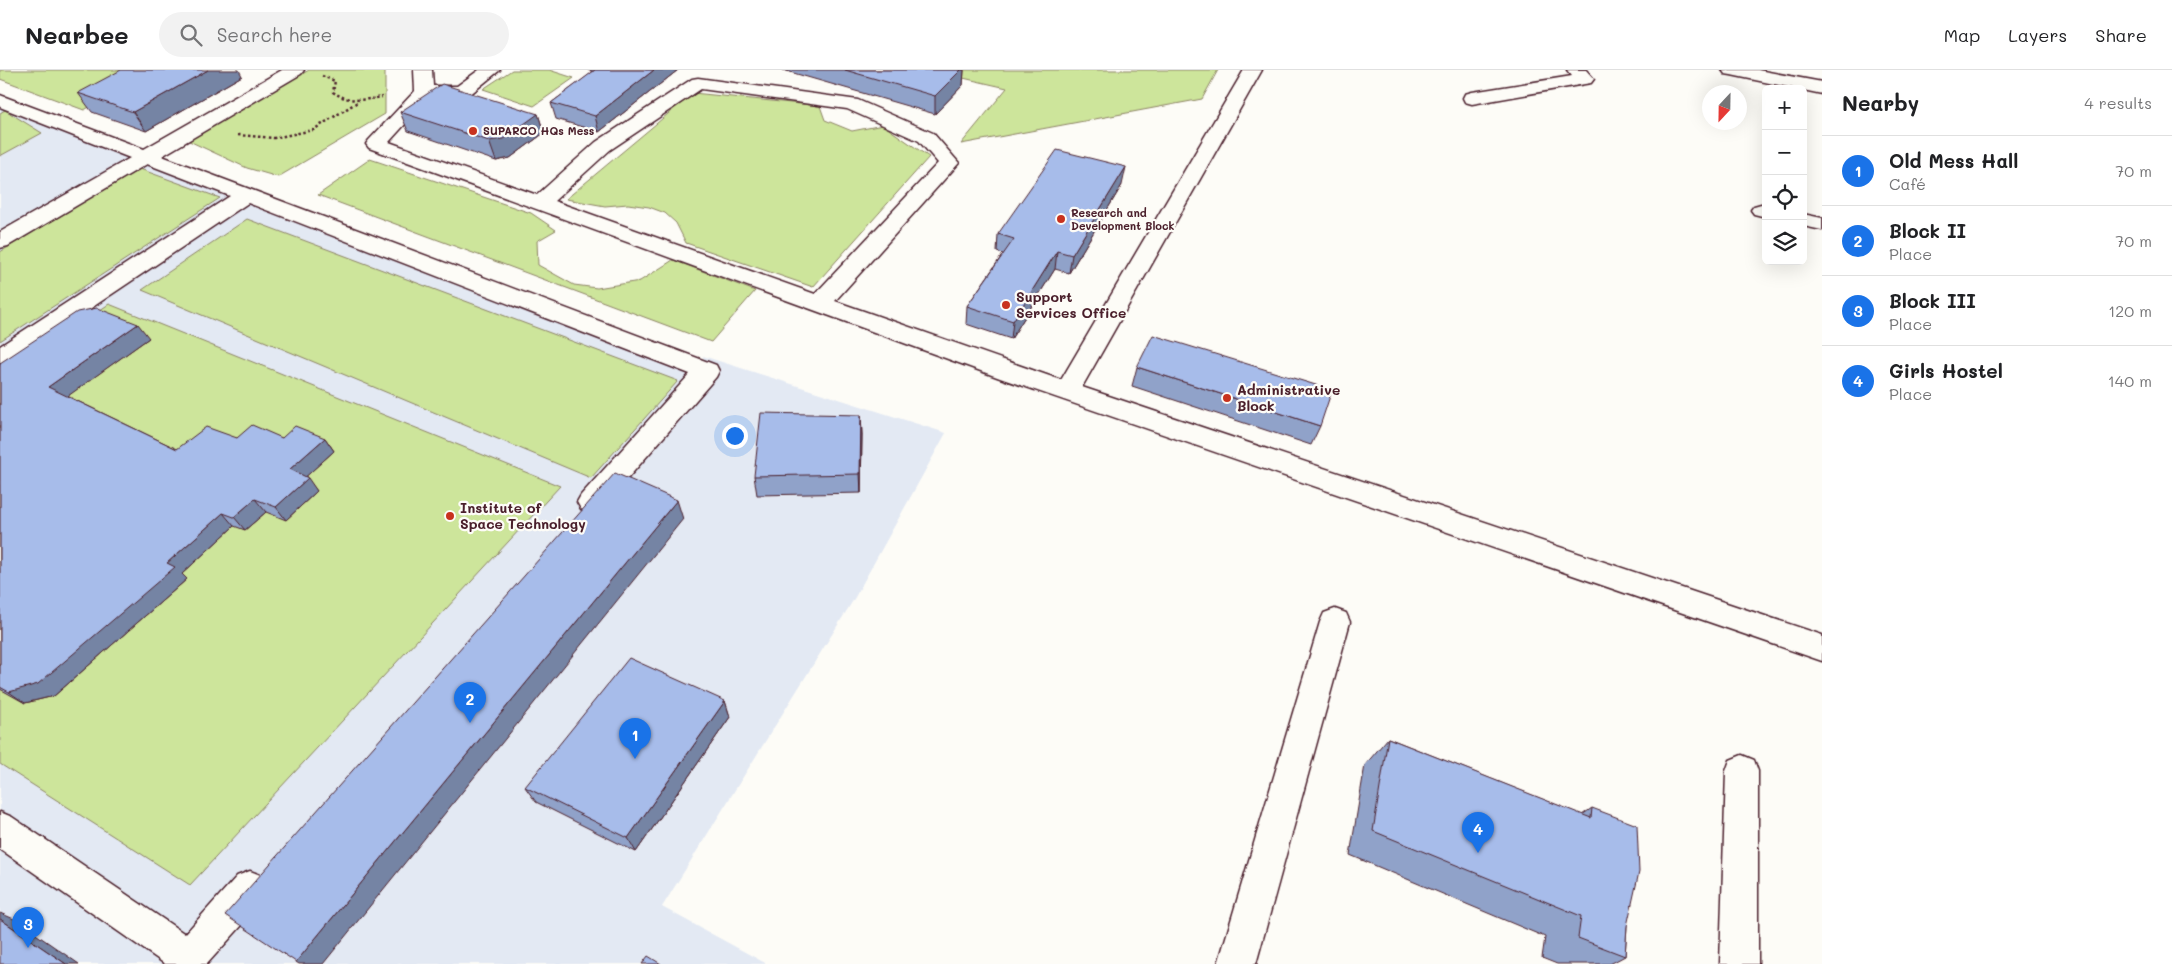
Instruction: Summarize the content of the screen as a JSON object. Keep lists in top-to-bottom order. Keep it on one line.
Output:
{"places":["SUPARCO HQs Mess","Research and Development Block","Support Services Office","Administrative Block","Institute of Space Technology"],"north":"bottom","page":{"header":"Nearbee","search":"Search here","nav":["Map","Layers","Share"],"heading":["Nearby","4 results"],"map_buttons":["+","−"],"list":[{"mark":"1","name":"Old Mess Hall","note":"Café","value":"70 m"},{"mark":"2","name":"Block II","note":"Place","value":"70 m"},{"mark":"3","name":"Block III","note":"Place","value":"120 m"},{"mark":"4","name":"Girls Hostel","note":"Place","value":"140 m"}],"pins":["2","1","4","3"]}}
